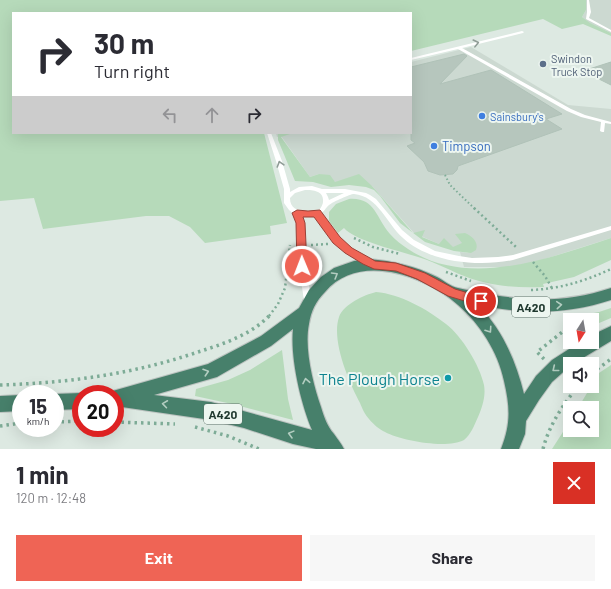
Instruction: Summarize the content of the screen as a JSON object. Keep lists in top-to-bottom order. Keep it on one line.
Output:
{"streets":{"highway":["A420"]},"places":["Swindon Truck Stop","Sainsbury's","Timpson","The Plough Horse"],"north":"bottom","page":{"turn":["30 m","Turn right"],"speed":"15 km/h","limit":"20","heading":["1 min","120 m · 12:48"],"buttons":["Exit","Share"]}}
